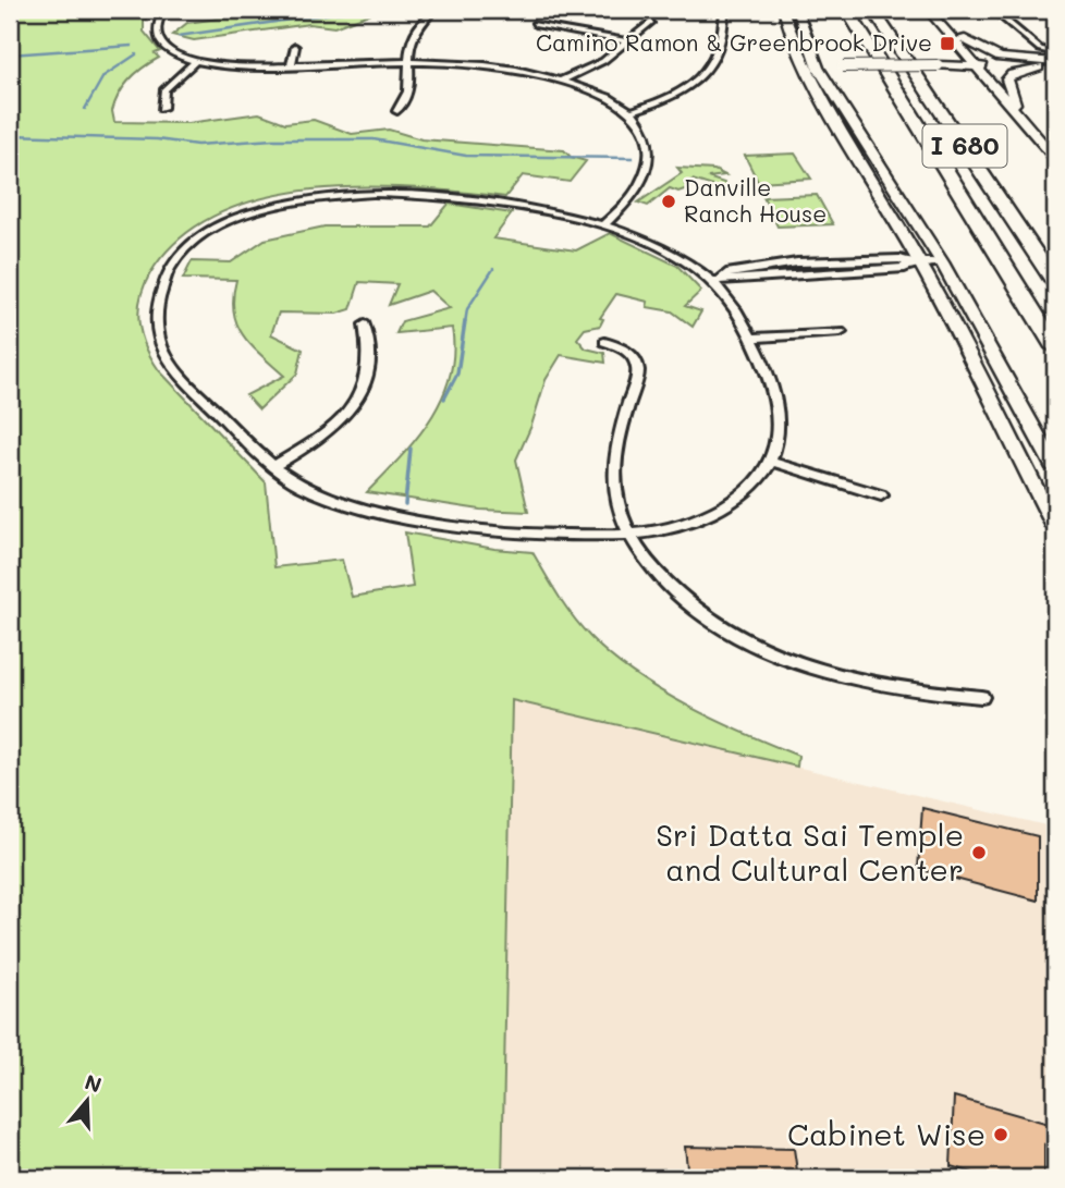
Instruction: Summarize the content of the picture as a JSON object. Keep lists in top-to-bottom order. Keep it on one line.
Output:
{"streets":{"highway":["I 680"]},"places":{"transit":["Camino Ramon & Greenbrook Drive"],"other":["Danville Ranch House","Sri Datta Sai Temple and Cultural Center","Cabinet Wise"]},"north":"top"}
